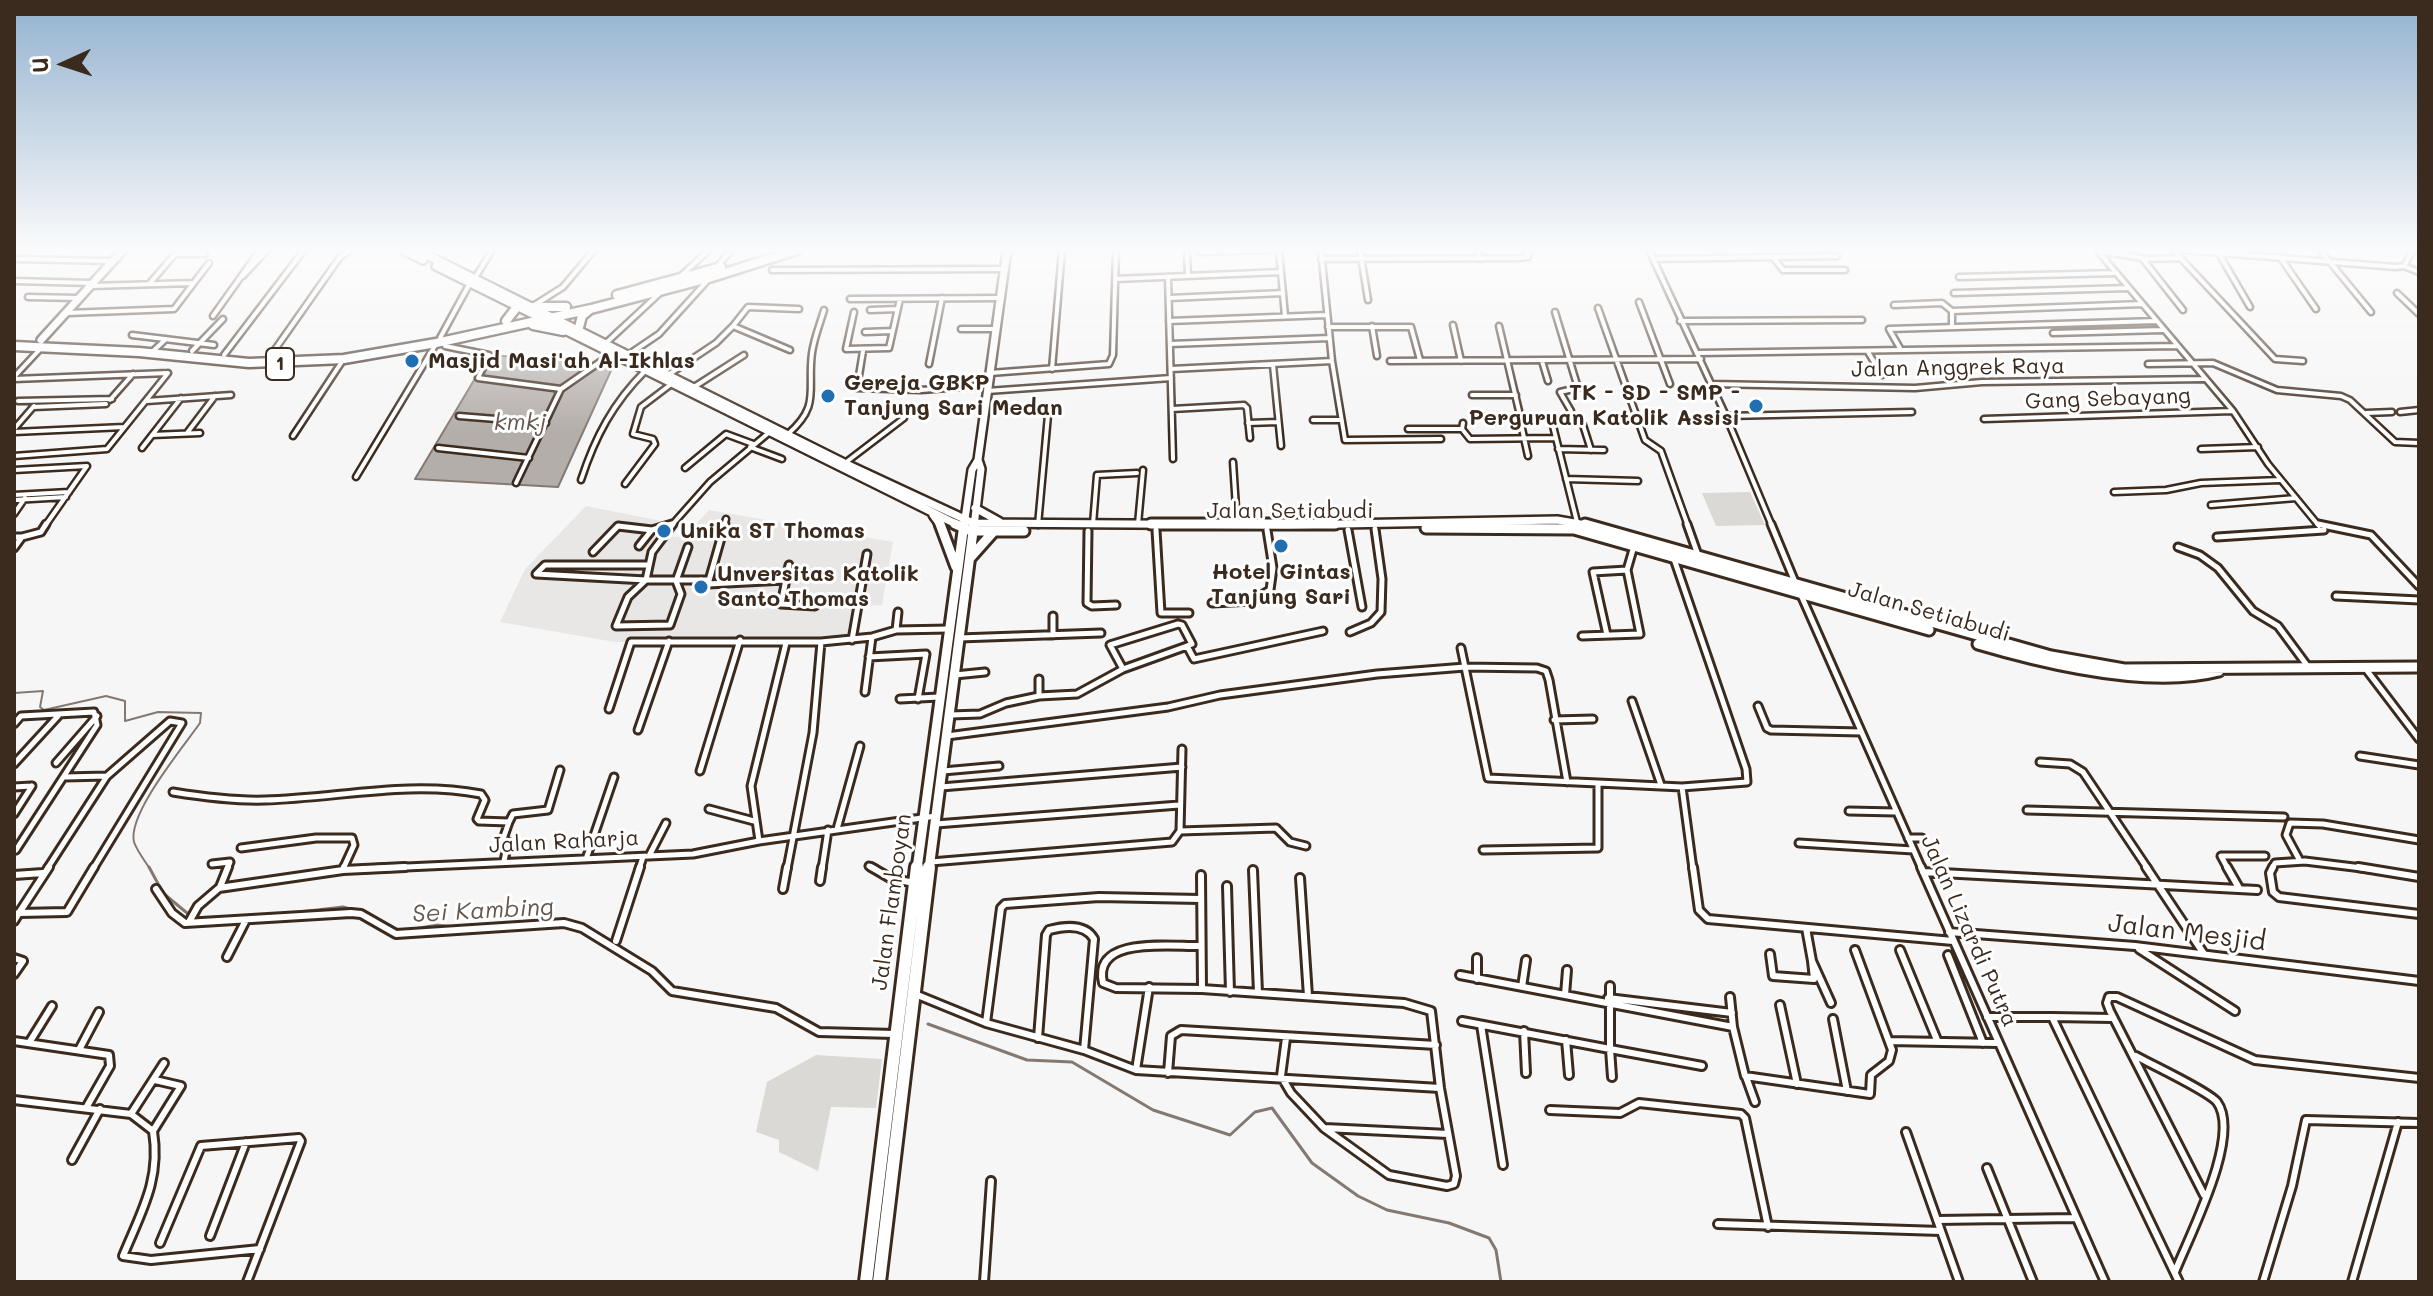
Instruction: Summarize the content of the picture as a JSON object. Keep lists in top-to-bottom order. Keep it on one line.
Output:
{"streets":{"highway":["1"],"main road":["Jalan Setiabudi","Jalan Flamboyan"],"street":["Jalan Anggrek Raya","Gang Sebayang","Jalan Raharja","Jalan Lizardi Putra","Jalan Mesjid"]},"crossings":[["1","Jalan Setiabudi"],["Jalan Setiabudi","Jalan Flamboyan"],["Jalan Setiabudi","Jalan Lizardi Putra"],["Jalan Raharja","Jalan Flamboyan"],["Jalan Lizardi Putra","Jalan Mesjid"]],"water":["kmkj","Sei Kambing"],"places":["Masjid Masi'ah Al-Ikhlas","Gereja GBKP Tanjung Sari Medan","TK - SD - SMP - Perguruan Katolik Assisi","Unika ST Thomas","Hotel Gintas Tanjung Sari","Unversitas Katolik Santo Thomas"],"north":"left"}
